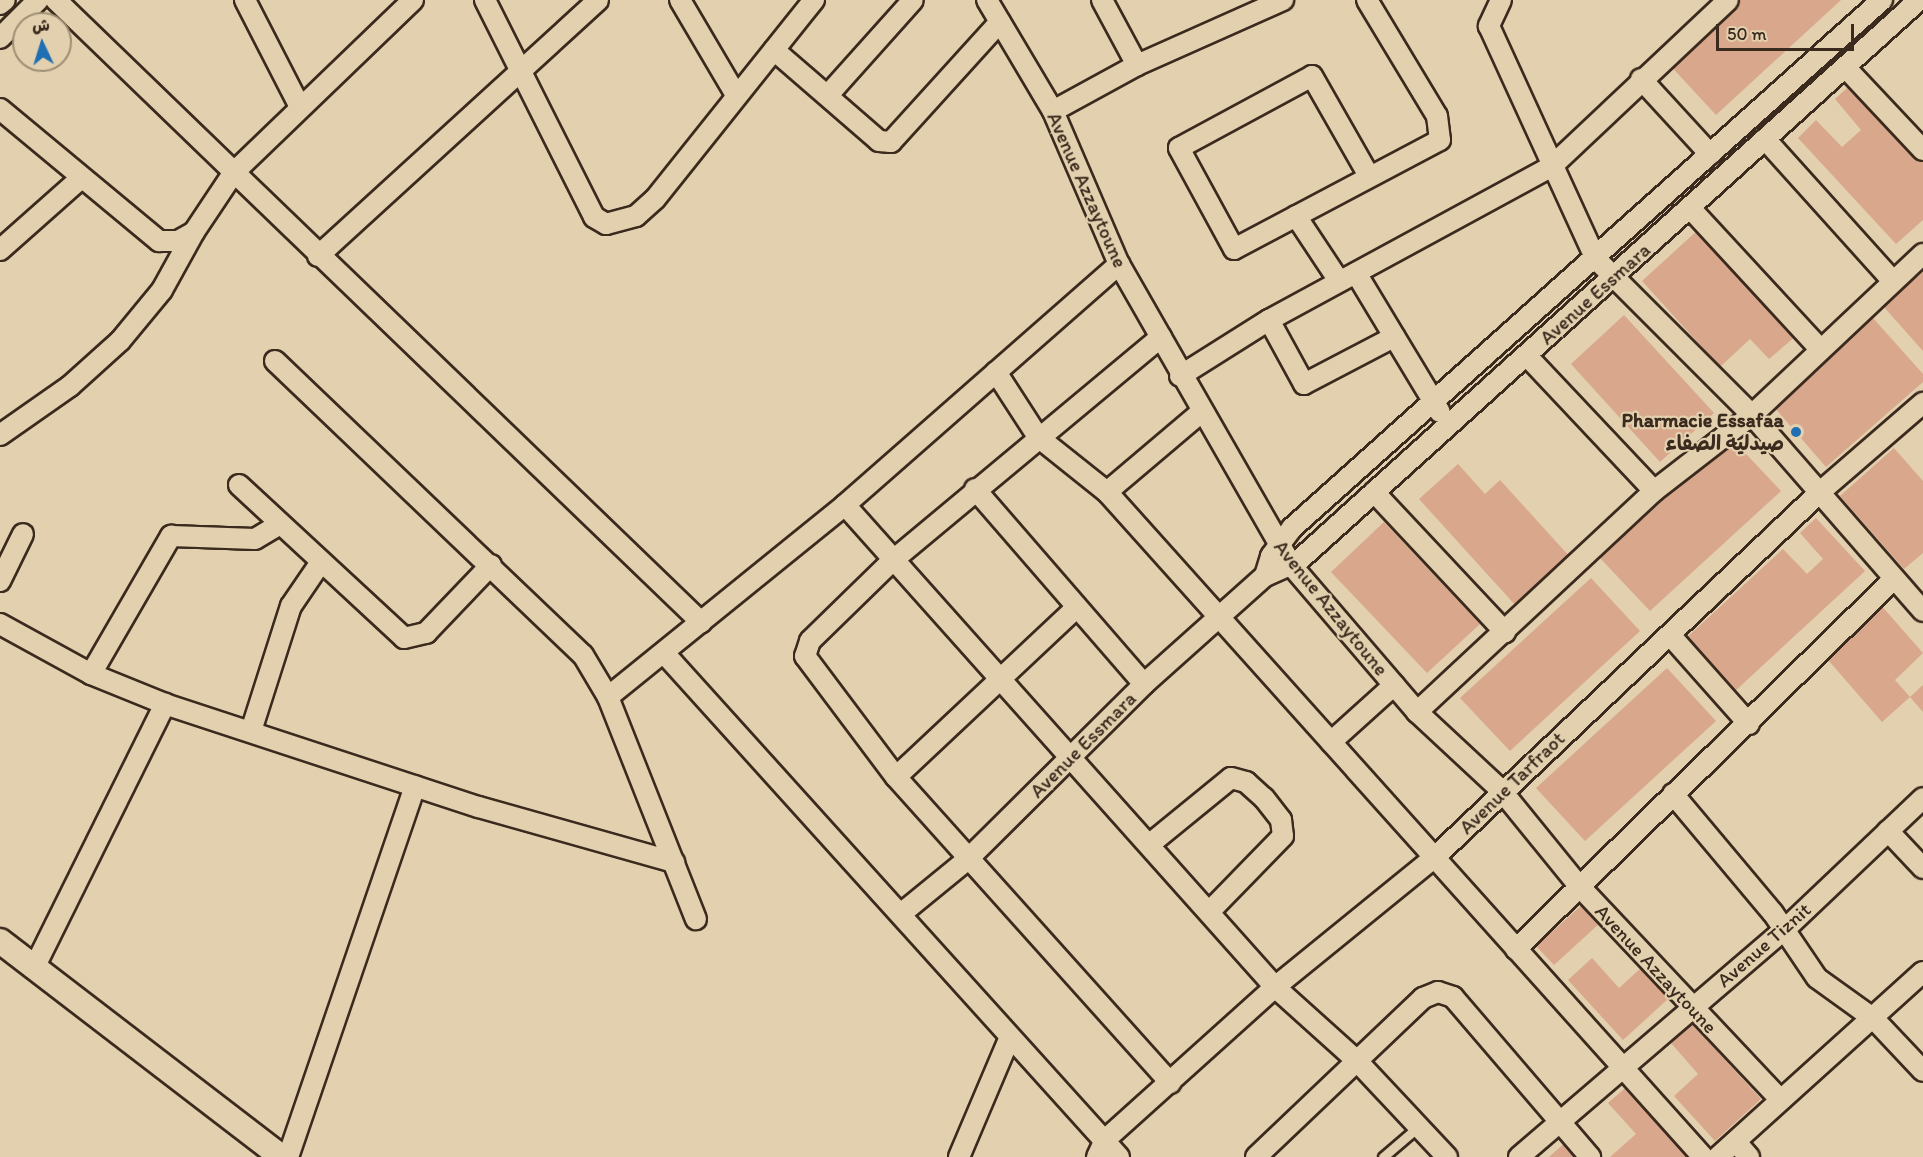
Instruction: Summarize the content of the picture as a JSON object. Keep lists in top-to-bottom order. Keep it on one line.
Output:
{"streets":{"street":["Avenue Azzaytoune","Avenue Essmara","Avenue Tarfraot","Avenue Tiznit"]},"crossings":[["Avenue Azzaytoune","Avenue Essmara"],["Avenue Azzaytoune","Avenue Tarfraot"],["Avenue Azzaytoune","Avenue Tiznit"]],"places":["Pharmacie Essafaa صيدلية الصفاء"],"scale_bar":"50 m","north":"top"}
